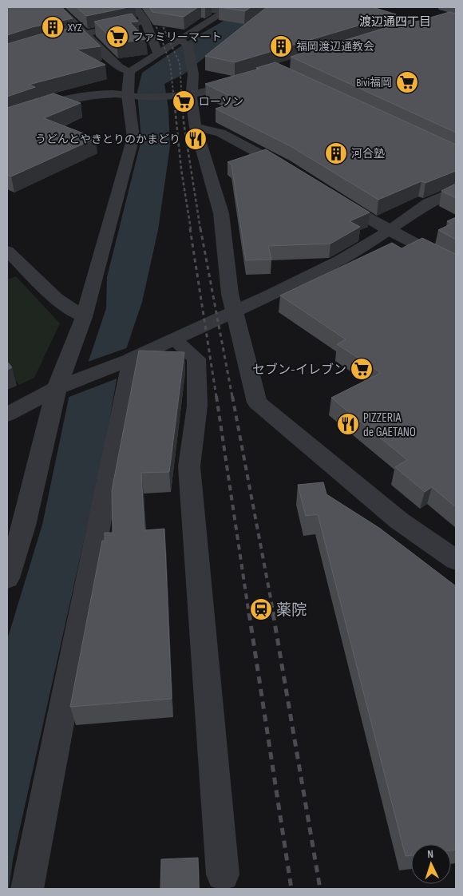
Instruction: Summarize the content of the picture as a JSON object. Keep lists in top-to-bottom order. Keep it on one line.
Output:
{"districts":["渡辺通四丁目"],"places":{"building":["XYZ","福岡渡辺通教会","河合塾"],"supermarket":["ファミリーマート","Bivi福岡","ローソン","セブン-イレブン"],"restaurant":["うどんとやきとりのかまどり","PIZZERIA de GAETANO"],"station":["薬院"]},"north":"top"}
